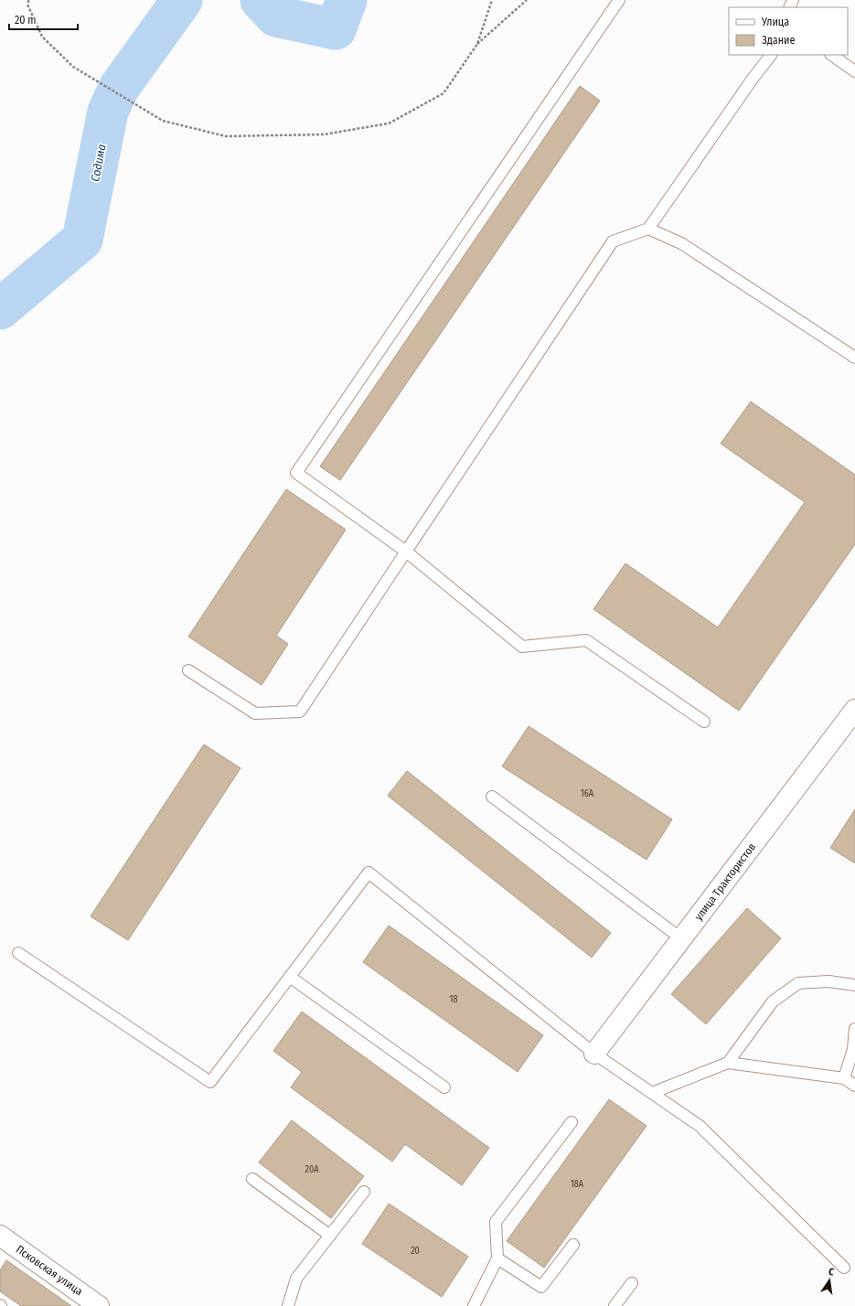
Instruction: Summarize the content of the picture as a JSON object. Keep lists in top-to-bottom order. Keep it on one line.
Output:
{"streets":{"street":["улица Трактористов","Псковская улица"]},"water":["Содима"],"house_numbers":["16А","18","20А","18А","20"],"legend":["Улица","Здание"],"scale_bar":"20 m","north":"top"}
